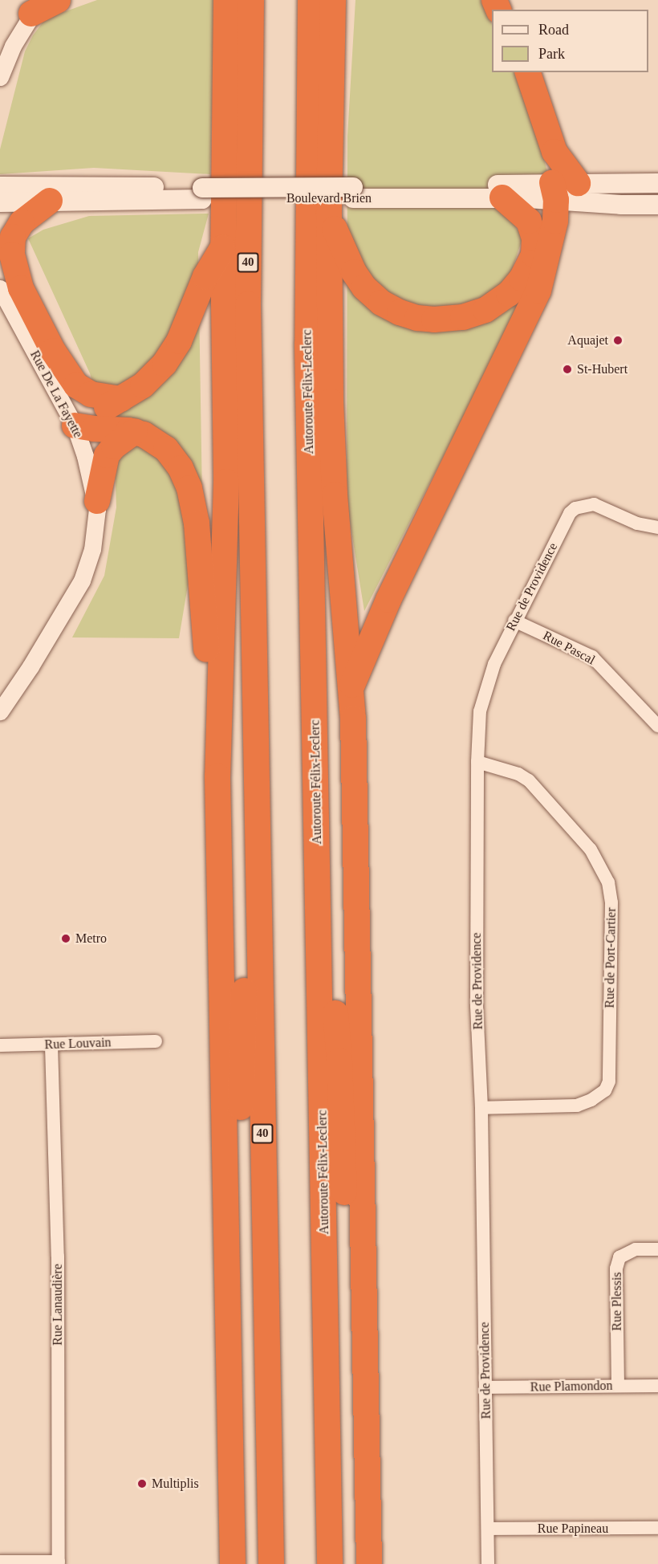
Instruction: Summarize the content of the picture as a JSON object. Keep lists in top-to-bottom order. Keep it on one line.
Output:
{"streets":{"highway":["40","Autoroute Félix-Leclerc"],"main road":["Boulevard Brien"],"street":["Rue De La Fayette","Rue de Providence","Rue Pascal","Rue de Port-Cartier","Rue Louvain","Rue Plessis","Rue Lanaudière","Rue Plamondon","Rue Papineau"]},"crossings":[["Rue de Providence","Rue Pascal"],["Rue de Providence","Rue de Port-Cartier"],["Rue de Providence","Rue Plamondon"],["Rue de Providence","Rue Papineau"],["Rue Louvain","Rue Lanaudière"],["Rue Plessis","Rue Plamondon"]],"places":["Aquajet","St-Hubert","Metro","Multiplis"],"legend":["Road","Park"]}
